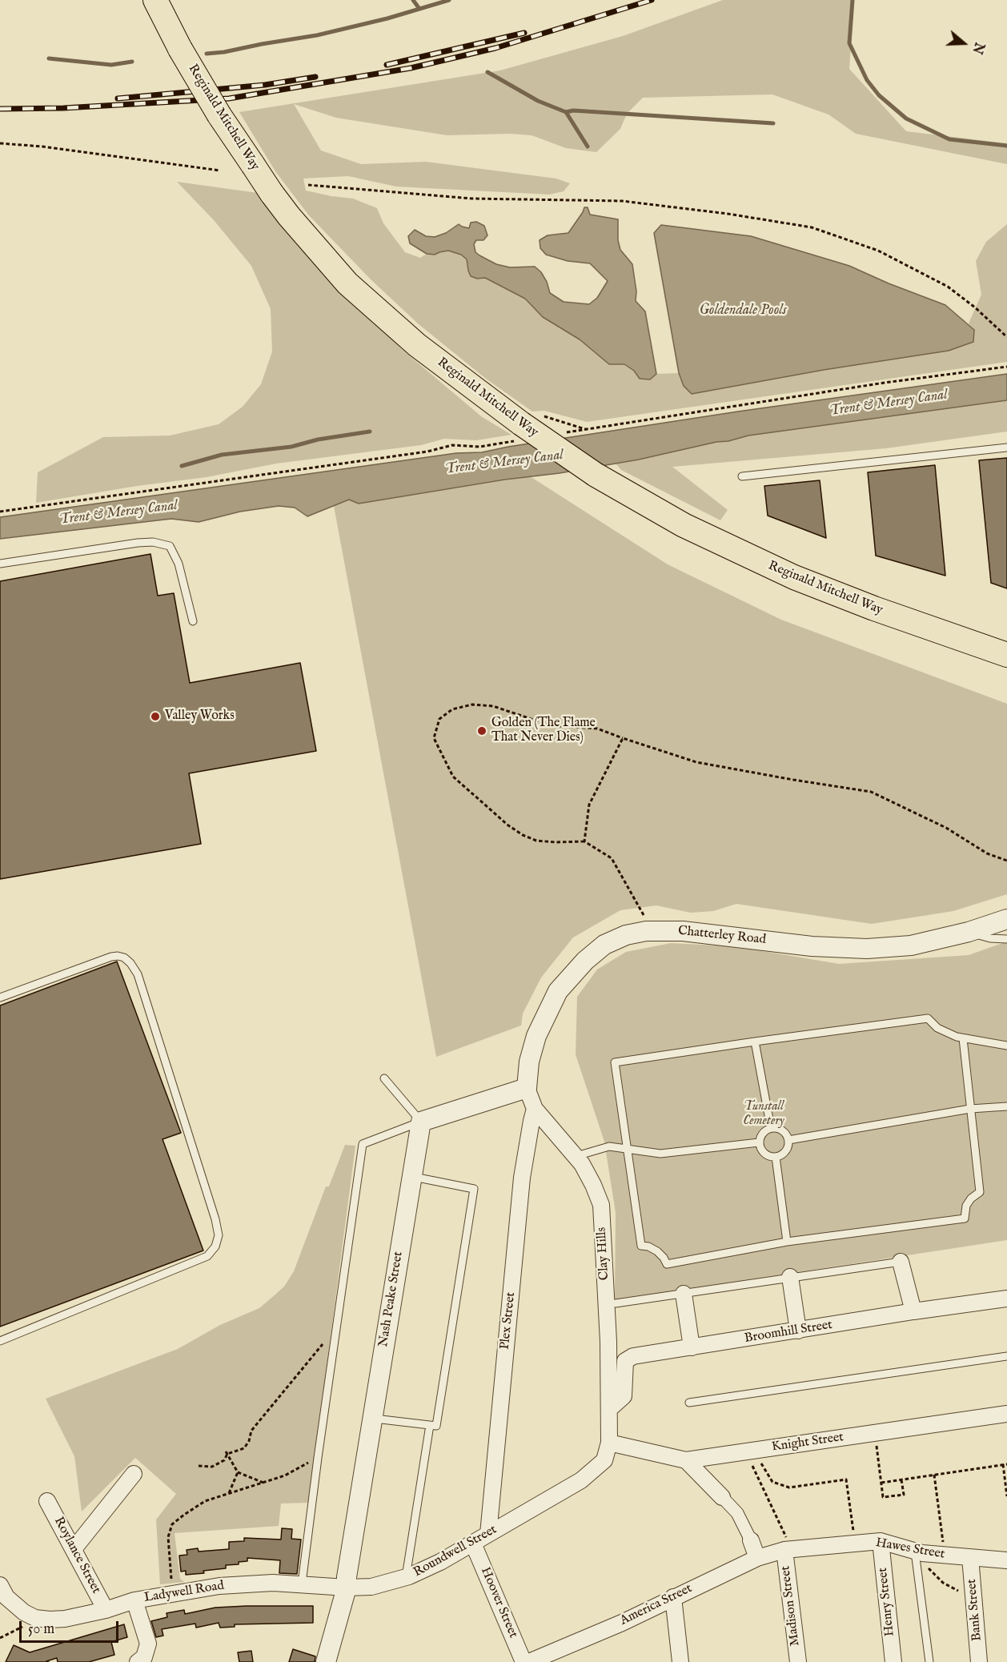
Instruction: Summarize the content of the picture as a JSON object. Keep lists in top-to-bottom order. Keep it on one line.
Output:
{"streets":{"main road":["Reginald Mitchell Way"],"street":["Chatterley Road","Clay Hills","Nash Peake Street","Plex Street","Broomhill Street","Knight Street","Hawes Street","Roundwell Street","Roylance Street","Ladywell Road","Henry Street","Hoover Street","America Street","Madison Street","Bank Street"]},"crossings":[["Chatterley Road","Clay Hills"],["Clay Hills","Plex Street"],["Clay Hills","Broomhill Street"],["Clay Hills","Knight Street"],["Clay Hills","Roundwell Street"],["Nash Peake Street","Roundwell Street"],["Nash Peake Street","Ladywell Road"],["Plex Street","Roundwell Street"],["Knight Street","Roundwell Street"],["Hawes Street","Henry Street"],["Hawes Street","America Street"],["Hawes Street","Madison Street"],["Hawes Street","Bank Street"],["Roundwell Street","Ladywell Road"],["Roundwell Street","Hoover Street"],["Roylance Street","Ladywell Road"],["America Street","Madison Street"]],"water":["Goldendale Pools","Trent & Mersey Canal"],"parks":["Tunstall Cemetery"],"places":["Valley Works","Golden (The Flame That Never Dies)"],"scale_bar":"50 m","north":"right"}
